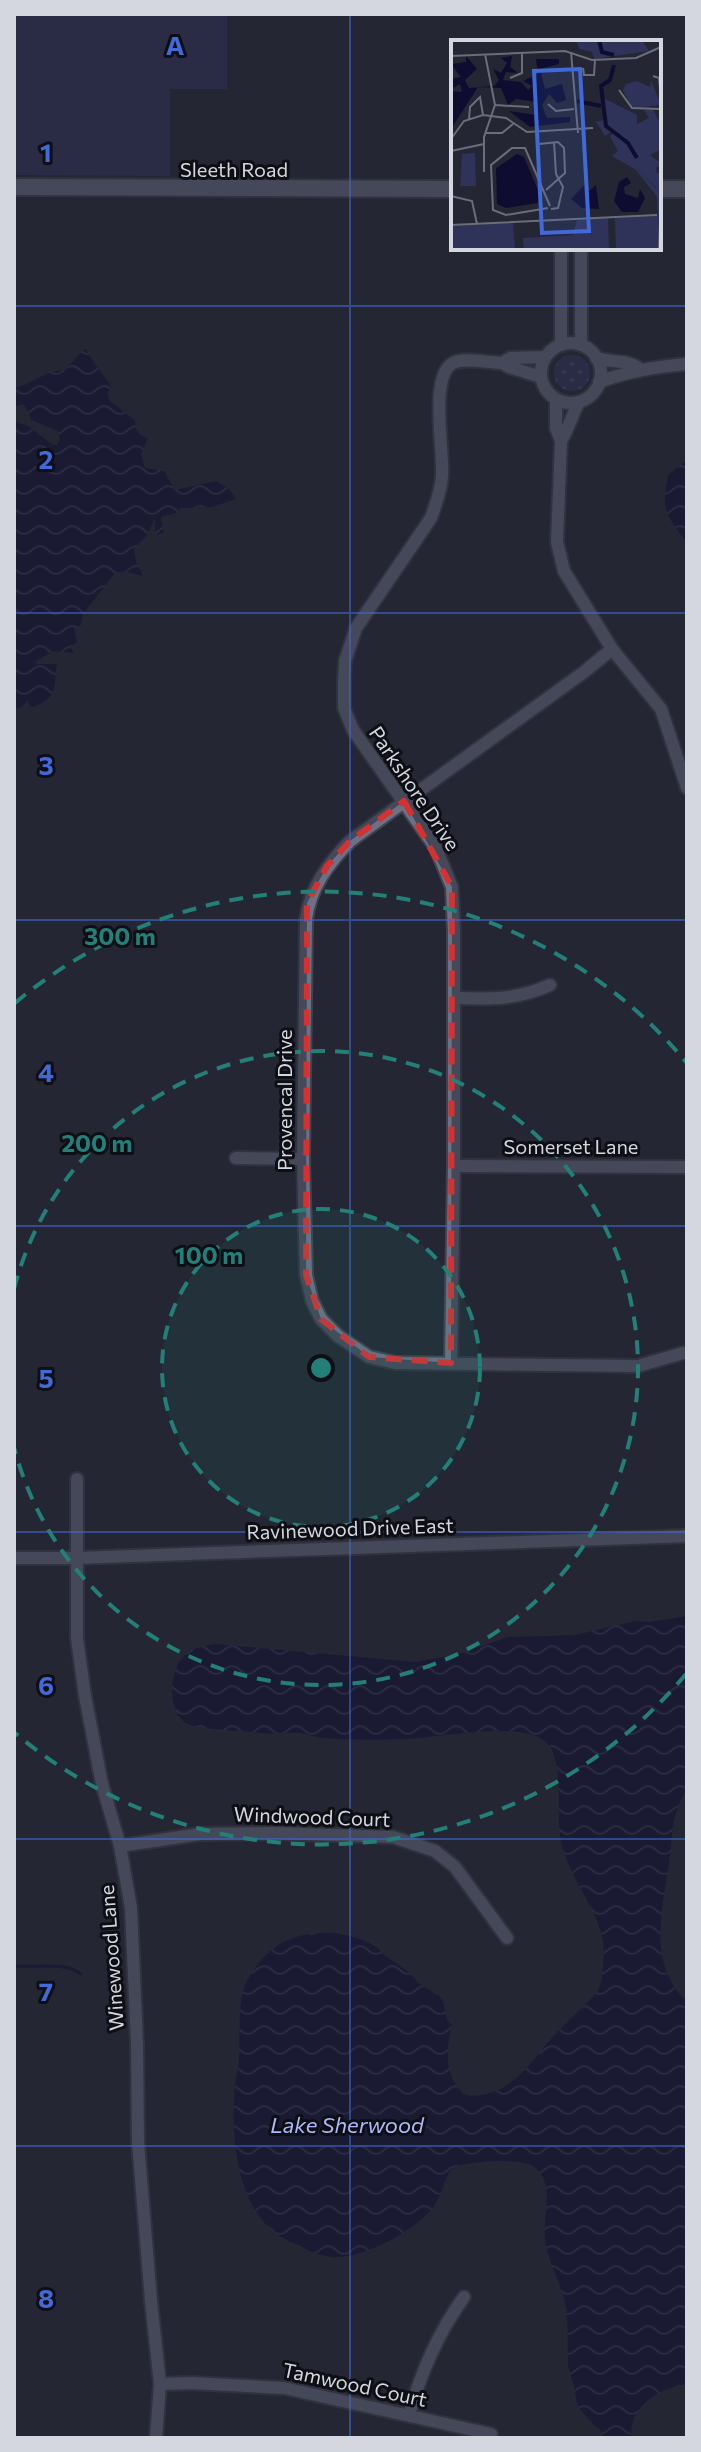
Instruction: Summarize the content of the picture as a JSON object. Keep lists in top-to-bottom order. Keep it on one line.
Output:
{"streets":{"street":["Sleeth Road","Parkshore Drive","Provencal Drive","Somerset Lane","Ravinewood Drive East","Windwood Court","Winewood Lane","Tamwood Court"]},"crossings":[["Parkshore Drive","Provencal Drive"],["Parkshore Drive","Somerset Lane"],["Ravinewood Drive East","Winewood Lane"],["Windwood Court","Winewood Lane"],["Winewood Lane","Tamwood Court"]],"water":["Lake Sherwood"],"grid":{"columns":["A"],"rows":["1","2","3","4","5","6","7","8"]},"rings":["300 m","200 m","100 m"]}
